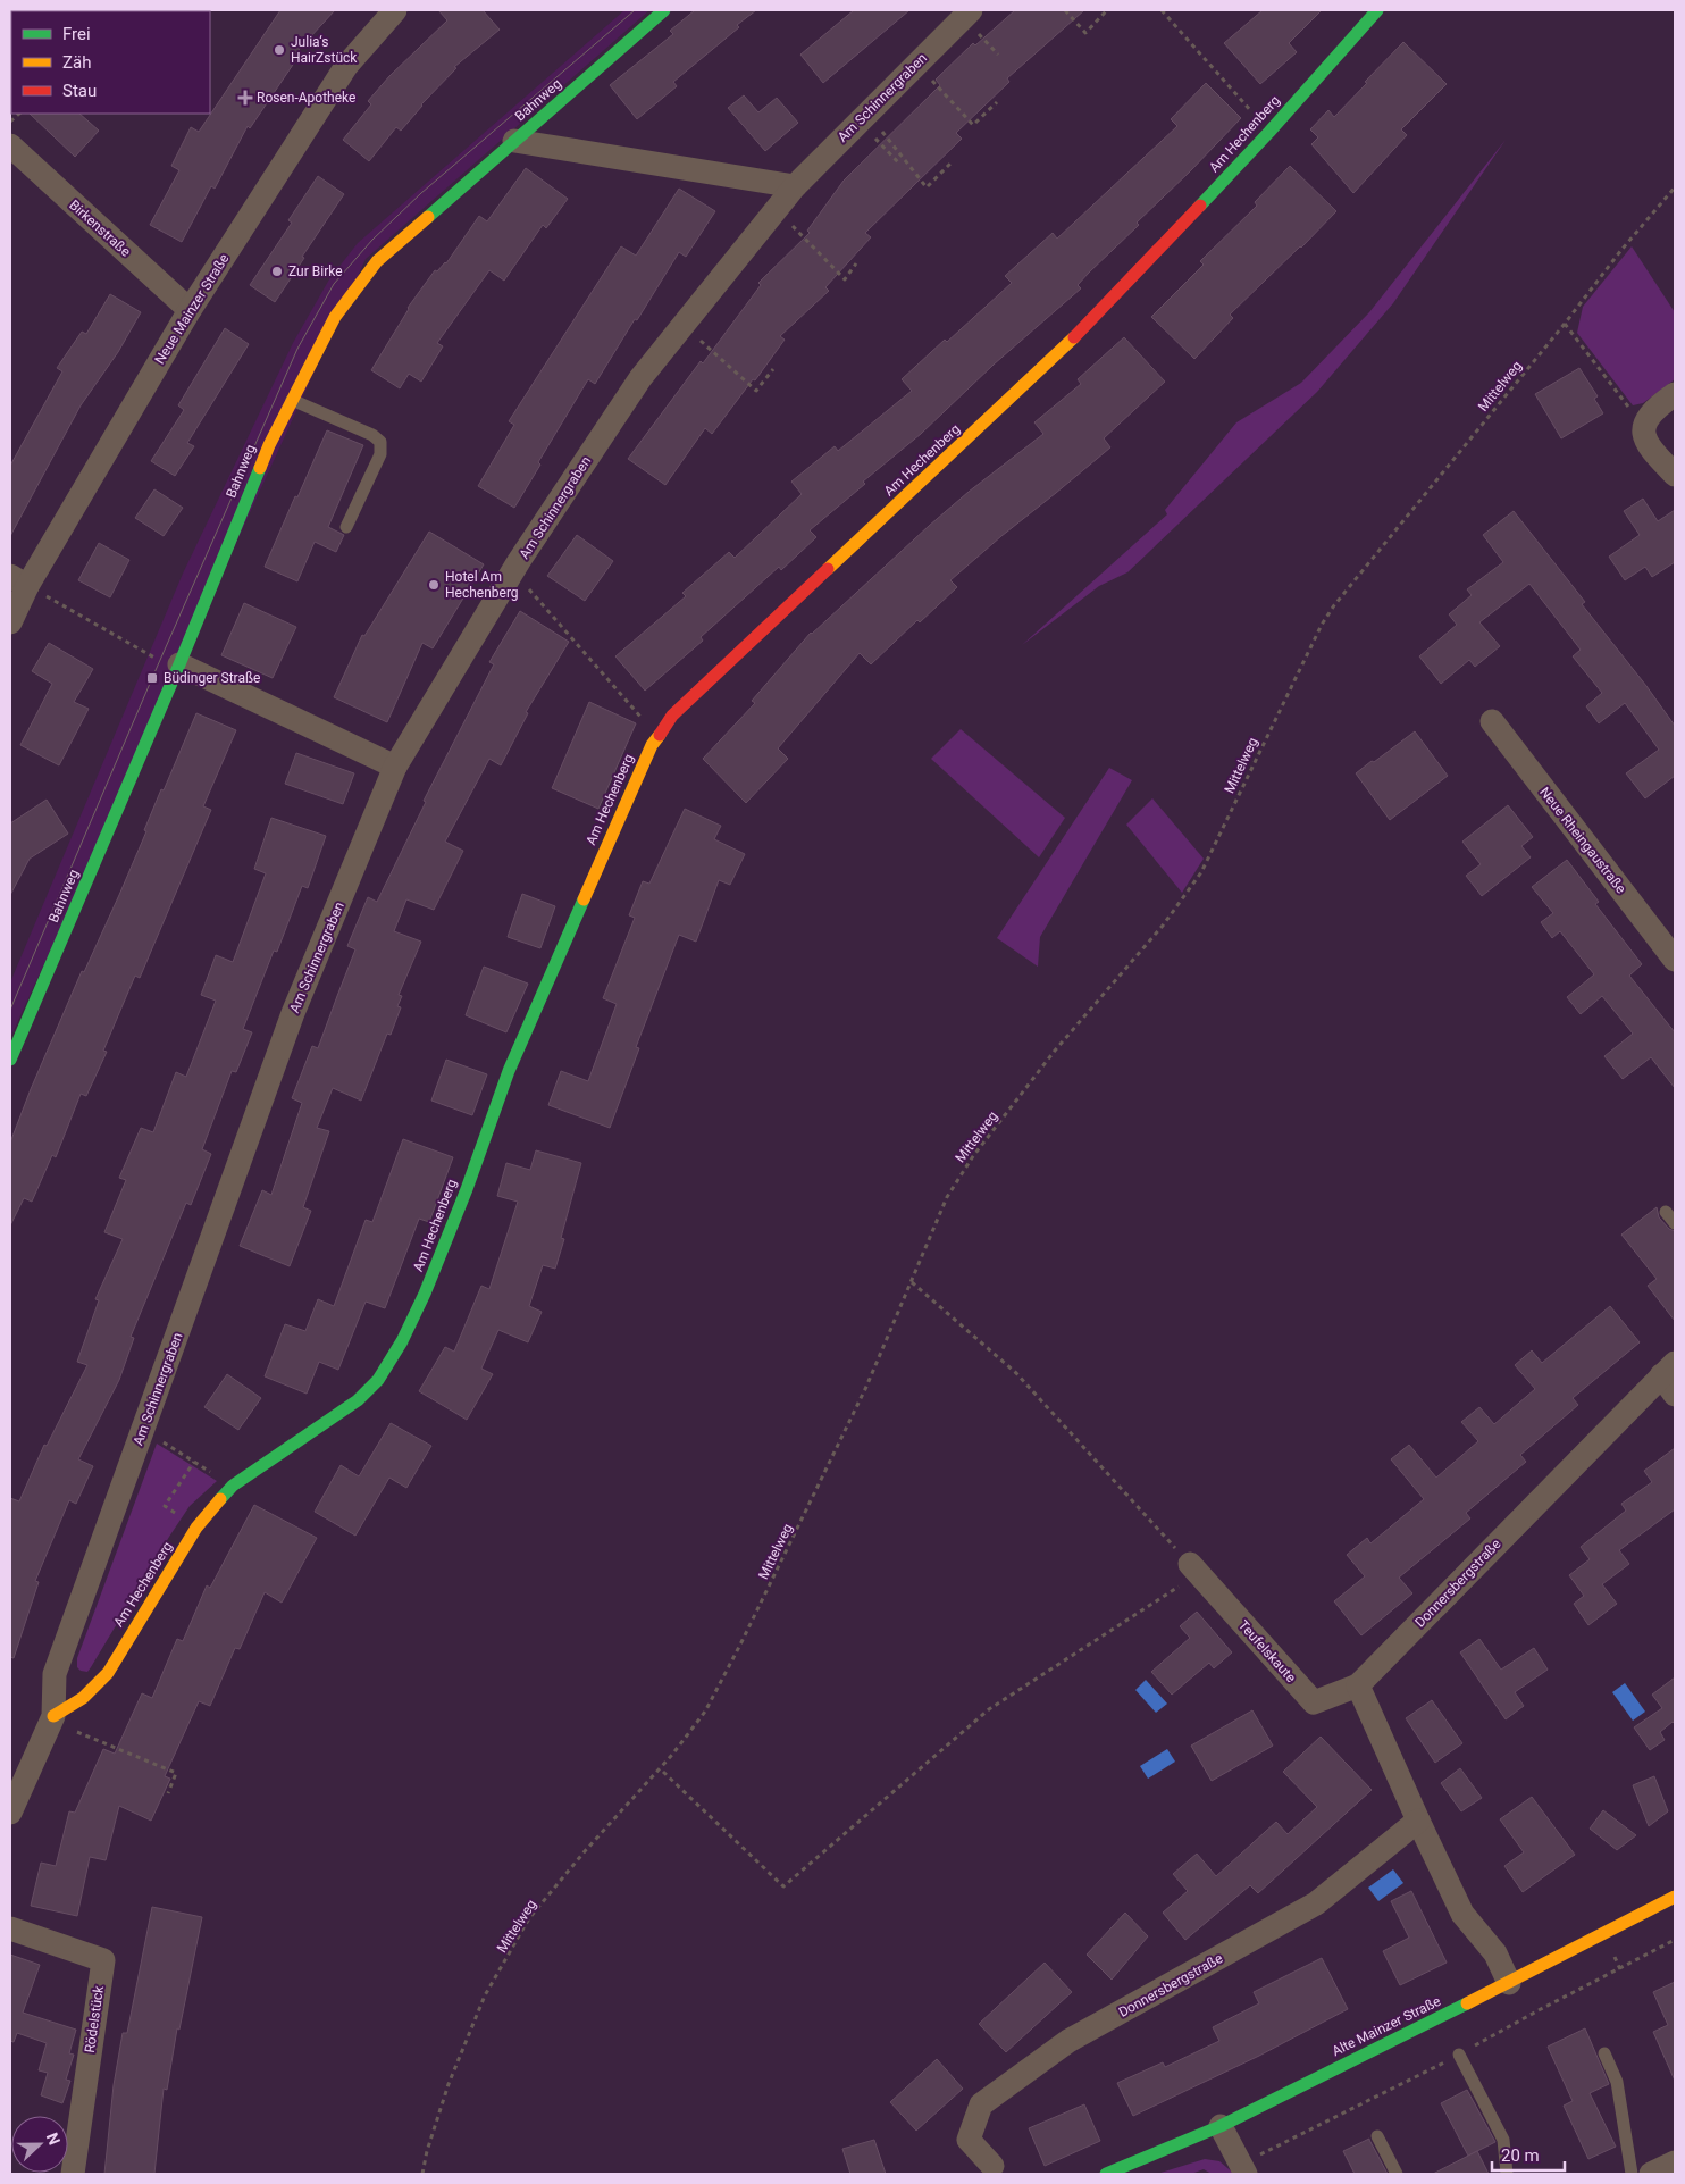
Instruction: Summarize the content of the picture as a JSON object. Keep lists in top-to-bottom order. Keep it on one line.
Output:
{"streets":{"street":["Am Schinnergraben","Bahnweg","Am Hechenberg","Birkenstraße","Neue Mainzer Straße","Neue Rheingaustraße","Donnersbergstraße","Teufelskaute","Rödelstück","Alte Mainzer Straße"],"path":["Mittelweg"]},"crossings":[["Am Schinnergraben","Am Hechenberg"],["Birkenstraße","Neue Mainzer Straße"],["Donnersbergstraße","Teufelskaute"]],"places":{"other":["Julia‘s HairZstück","Zur Birke","Hotel Am Hechenberg"],"health":["Rosen-Apotheke"],"transit":["Büdinger Straße"]},"legend":["Frei","Zäh","Stau"],"scale_bar":"20 m","north":"right"}
